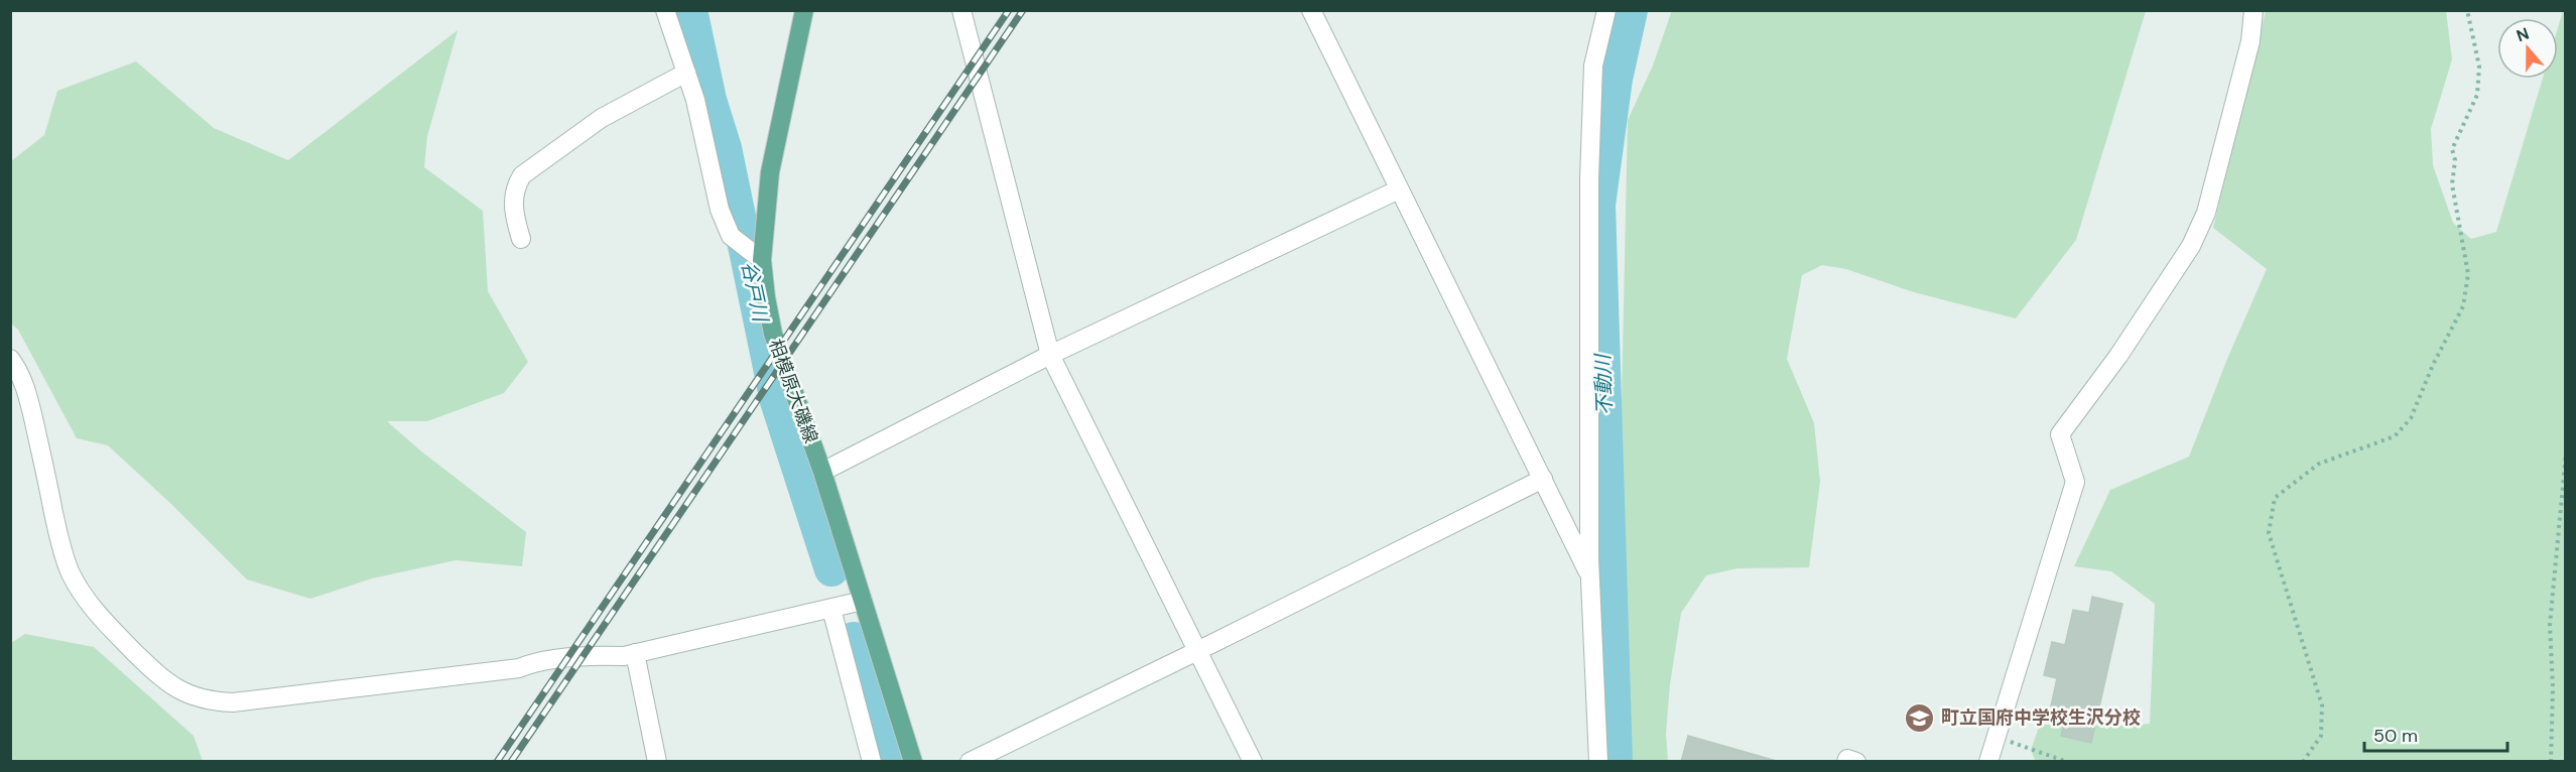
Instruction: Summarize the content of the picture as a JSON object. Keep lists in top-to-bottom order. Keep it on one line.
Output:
{"streets":{"main road":["相模原大磯線"]},"water":["谷戸川","不動川"],"places":{"school or university":["町立国府中学校生沢分校"]},"scale_bar":"50 m","north":"top"}
